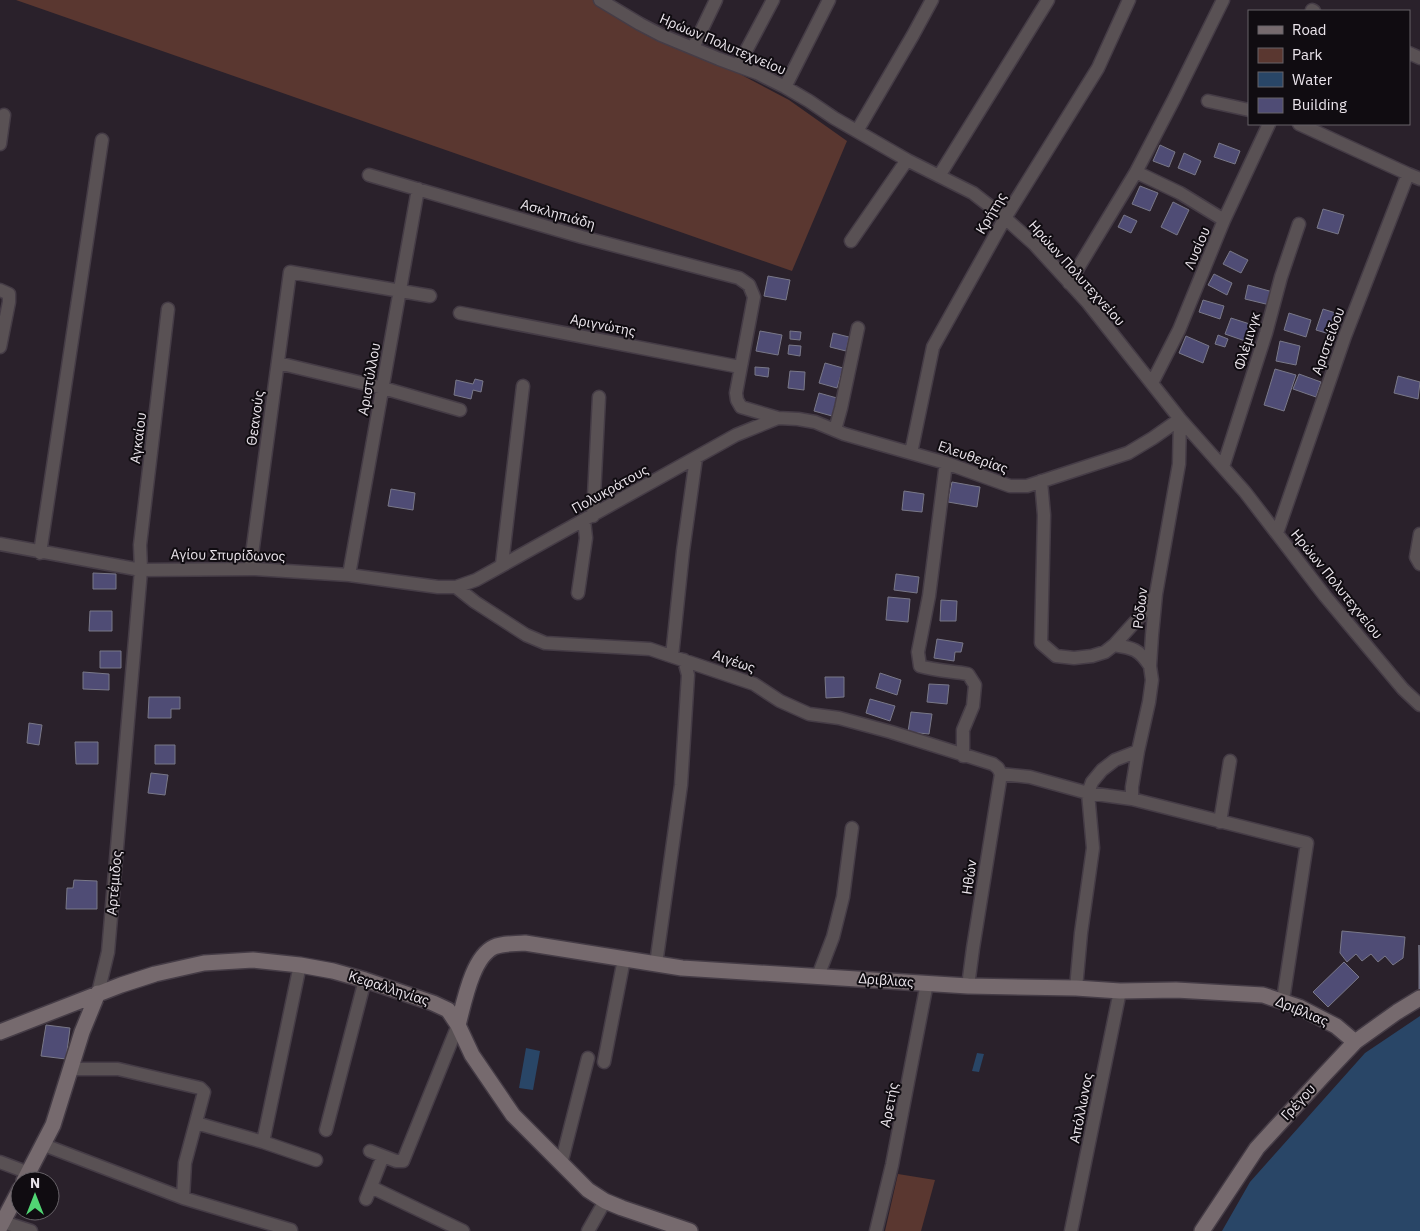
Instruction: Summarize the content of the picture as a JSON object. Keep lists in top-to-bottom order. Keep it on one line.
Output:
{"streets":{"street":["Ηρώων Πολυτεχνείου","Κρήτης","Ασκληπιάδη","Λυσίου","Αριγνώτης","Φλέμινγκ","Αριστείδου","Αριστύλλου","Θεανούς","Αγκαίου","Ελευθερίας","Πολυκράτους","Αγίου Σπυρίδωνος","Ρόδων","Αιγέως","Ηθών","Αρτέμιδος","Δριβλιας","Κεφαλληνίας","Γρέγου","Αρετής","Απόλλωνος"]},"crossings":[["Ηρώων Πολυτεχνείου","Κρήτης"],["Ηρώων Πολυτεχνείου","Λυσίου"],["Ηρώων Πολυτεχνείου","Φλέμινγκ"],["Ηρώων Πολυτεχνείου","Αριστείδου"],["Ηρώων Πολυτεχνείου","Ελευθερίας"],["Ηρώων Πολυτεχνείου","Ρόδων"],["Κρήτης","Ελευθερίας"],["Ασκληπιάδη","Αριγνώτης"],["Ασκληπιάδη","Αριστύλλου"],["Αριστύλλου","Θεανούς"],["Αριστύλλου","Αγίου Σπυρίδωνος"],["Θεανούς","Αγίου Σπυρίδωνος"],["Αγκαίου","Αγίου Σπυρίδωνος"],["Αγκαίου","Αρτέμιδος"],["Ελευθερίας","Πολυκράτους"],["Ελευθερίας","Ρόδων"],["Πολυκράτους","Αγίου Σπυρίδωνος"],["Πολυκράτους","Αιγέως"],["Αγίου Σπυρίδωνος","Αιγέως"],["Αγίου Σπυρίδωνος","Αρτέμιδος"],["Αιγέως","Ηθών"],["Ηθών","Δριβλιας"],["Αρτέμιδος","Κεφαλληνίας"],["Δριβλιας","Κεφαλληνίας"],["Δριβλιας","Γρέγου"],["Δριβλιας","Αρετής"],["Δριβλιας","Απόλλωνος"]],"legend":["Road","Park","Water","Building"],"north":"top"}
